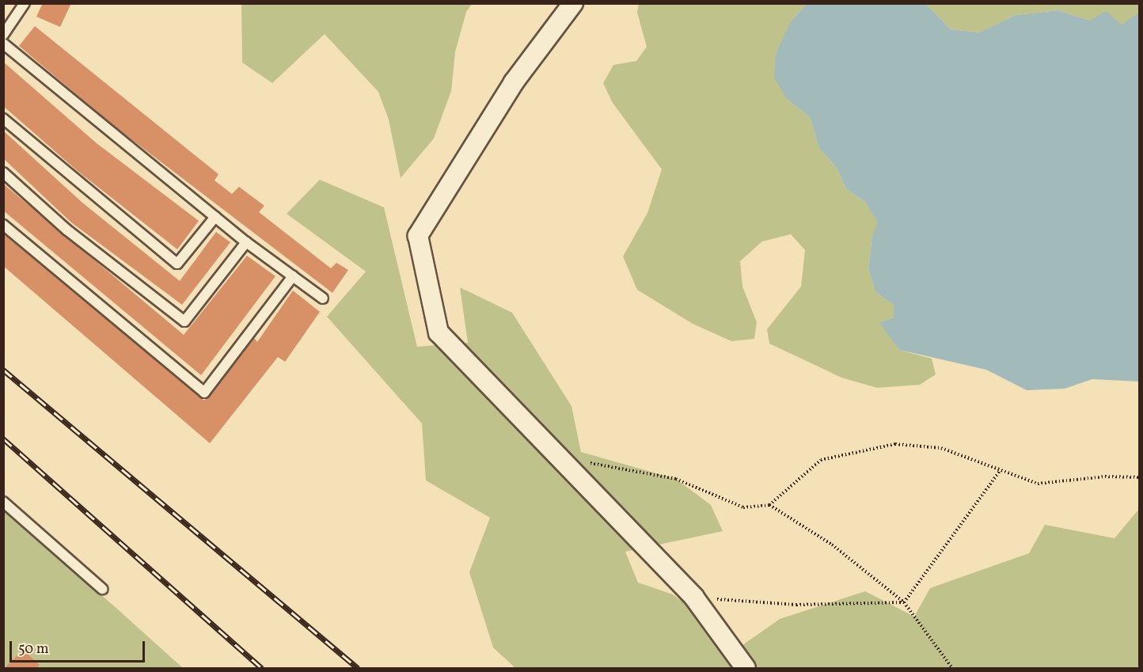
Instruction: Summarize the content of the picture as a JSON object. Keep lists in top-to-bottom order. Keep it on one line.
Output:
{"scale_bar":"50 m"}
